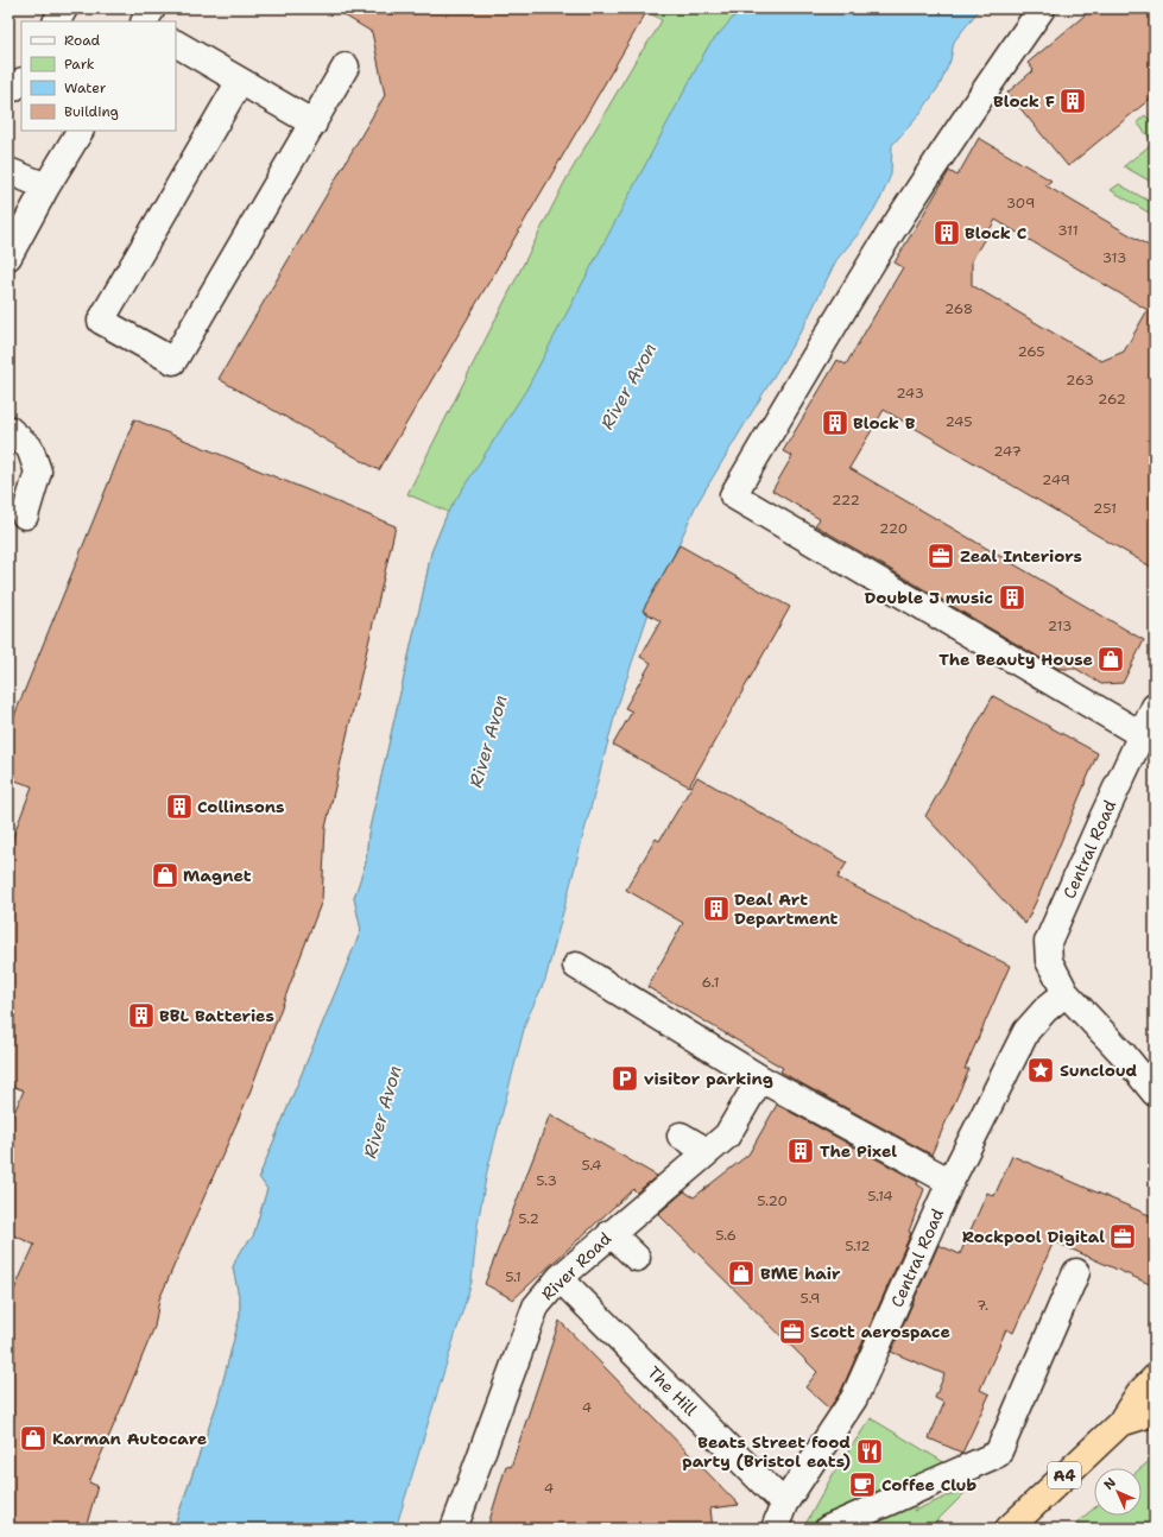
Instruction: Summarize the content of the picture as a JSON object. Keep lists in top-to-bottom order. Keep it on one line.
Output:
{"streets":{"highway":["A4"],"street":["Central Road","River Road","The Hill"]},"crossings":[["Central Road","The Hill"],["River Road","The Hill"]],"water":["River Avon"],"places":{"building":["Block F","Block C","Block B","Double J music","Collinsons","Deal Art Department","BBL Batteries","The Pixel"],"office":["Zeal Interiors","Rockpool Digital","Scott aerospace"],"shop":["The Beauty House","Magnet","BME hair","Karman Autocare"],"place":["Suncloud"],"parking":["visitor parking"],"restaurant":["Beats Street food party (Bristol eats)"],"cafe":["Coffee Club"]},"house_numbers":["309","311","313","268","265","263","243","262","245","247","249","222","251","220","213","6.1","5.4","5.3","5.14","5.20","5.2","5.6","5.12","5.1","5.9","7.","4","4"],"legend":["Road","Park","Water","Building"],"north":"top left"}
